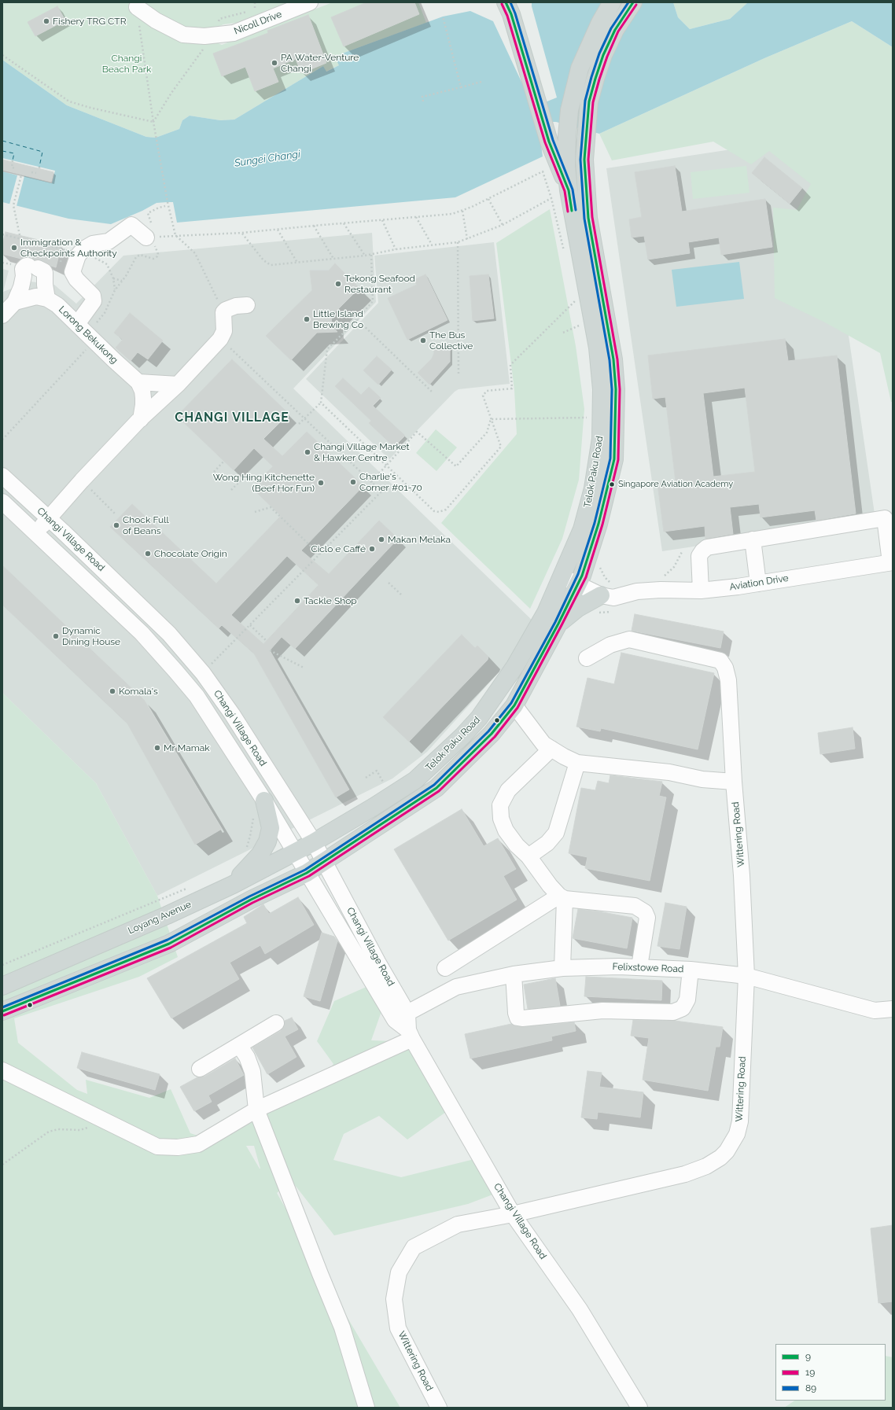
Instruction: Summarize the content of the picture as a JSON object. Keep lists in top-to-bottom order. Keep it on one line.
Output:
{"streets":{"main road":["Telok Paku Road","Loyang Avenue"],"street":["Nicoll Drive","Lorong Bekukong","Changi Village Road","Aviation Drive","Wittering Road","Felixstowe Road"]},"crossings":[["Telok Paku Road","Changi Village Road"],["Telok Paku Road","Aviation Drive"],["Telok Paku Road","Loyang Avenue"],["Changi Village Road","Wittering Road"],["Changi Village Road","Loyang Avenue"],["Changi Village Road","Felixstowe Road"],["Wittering Road","Felixstowe Road"]],"districts":["CHANGI VILLAGE"],"water":["Sungei Changi"],"parks":["Changi Beach Park"],"places":["Fishery TRG CTR","PA Water-Venture Changi","Immigration & Checkpoints Authority","Tekong Seafood Restaurant","Little Island Brewing Co","The Bus Collective","Changi Village Market & Hawker Centre","Charlie's Corner #01-70","Wong Hing Kitchenette (Beef Hor Fun)","Singapore Aviation Academy","Chock Full of Beans","Makan Melaka","Ciclo e Caffé","Chocolate Origin","Tackle Shop","Dynamic Dining House","Komala's","Mr Mamak"],"lines":["transit line 9","transit line 89","transit line 19"],"legend":["9","19","89"]}
